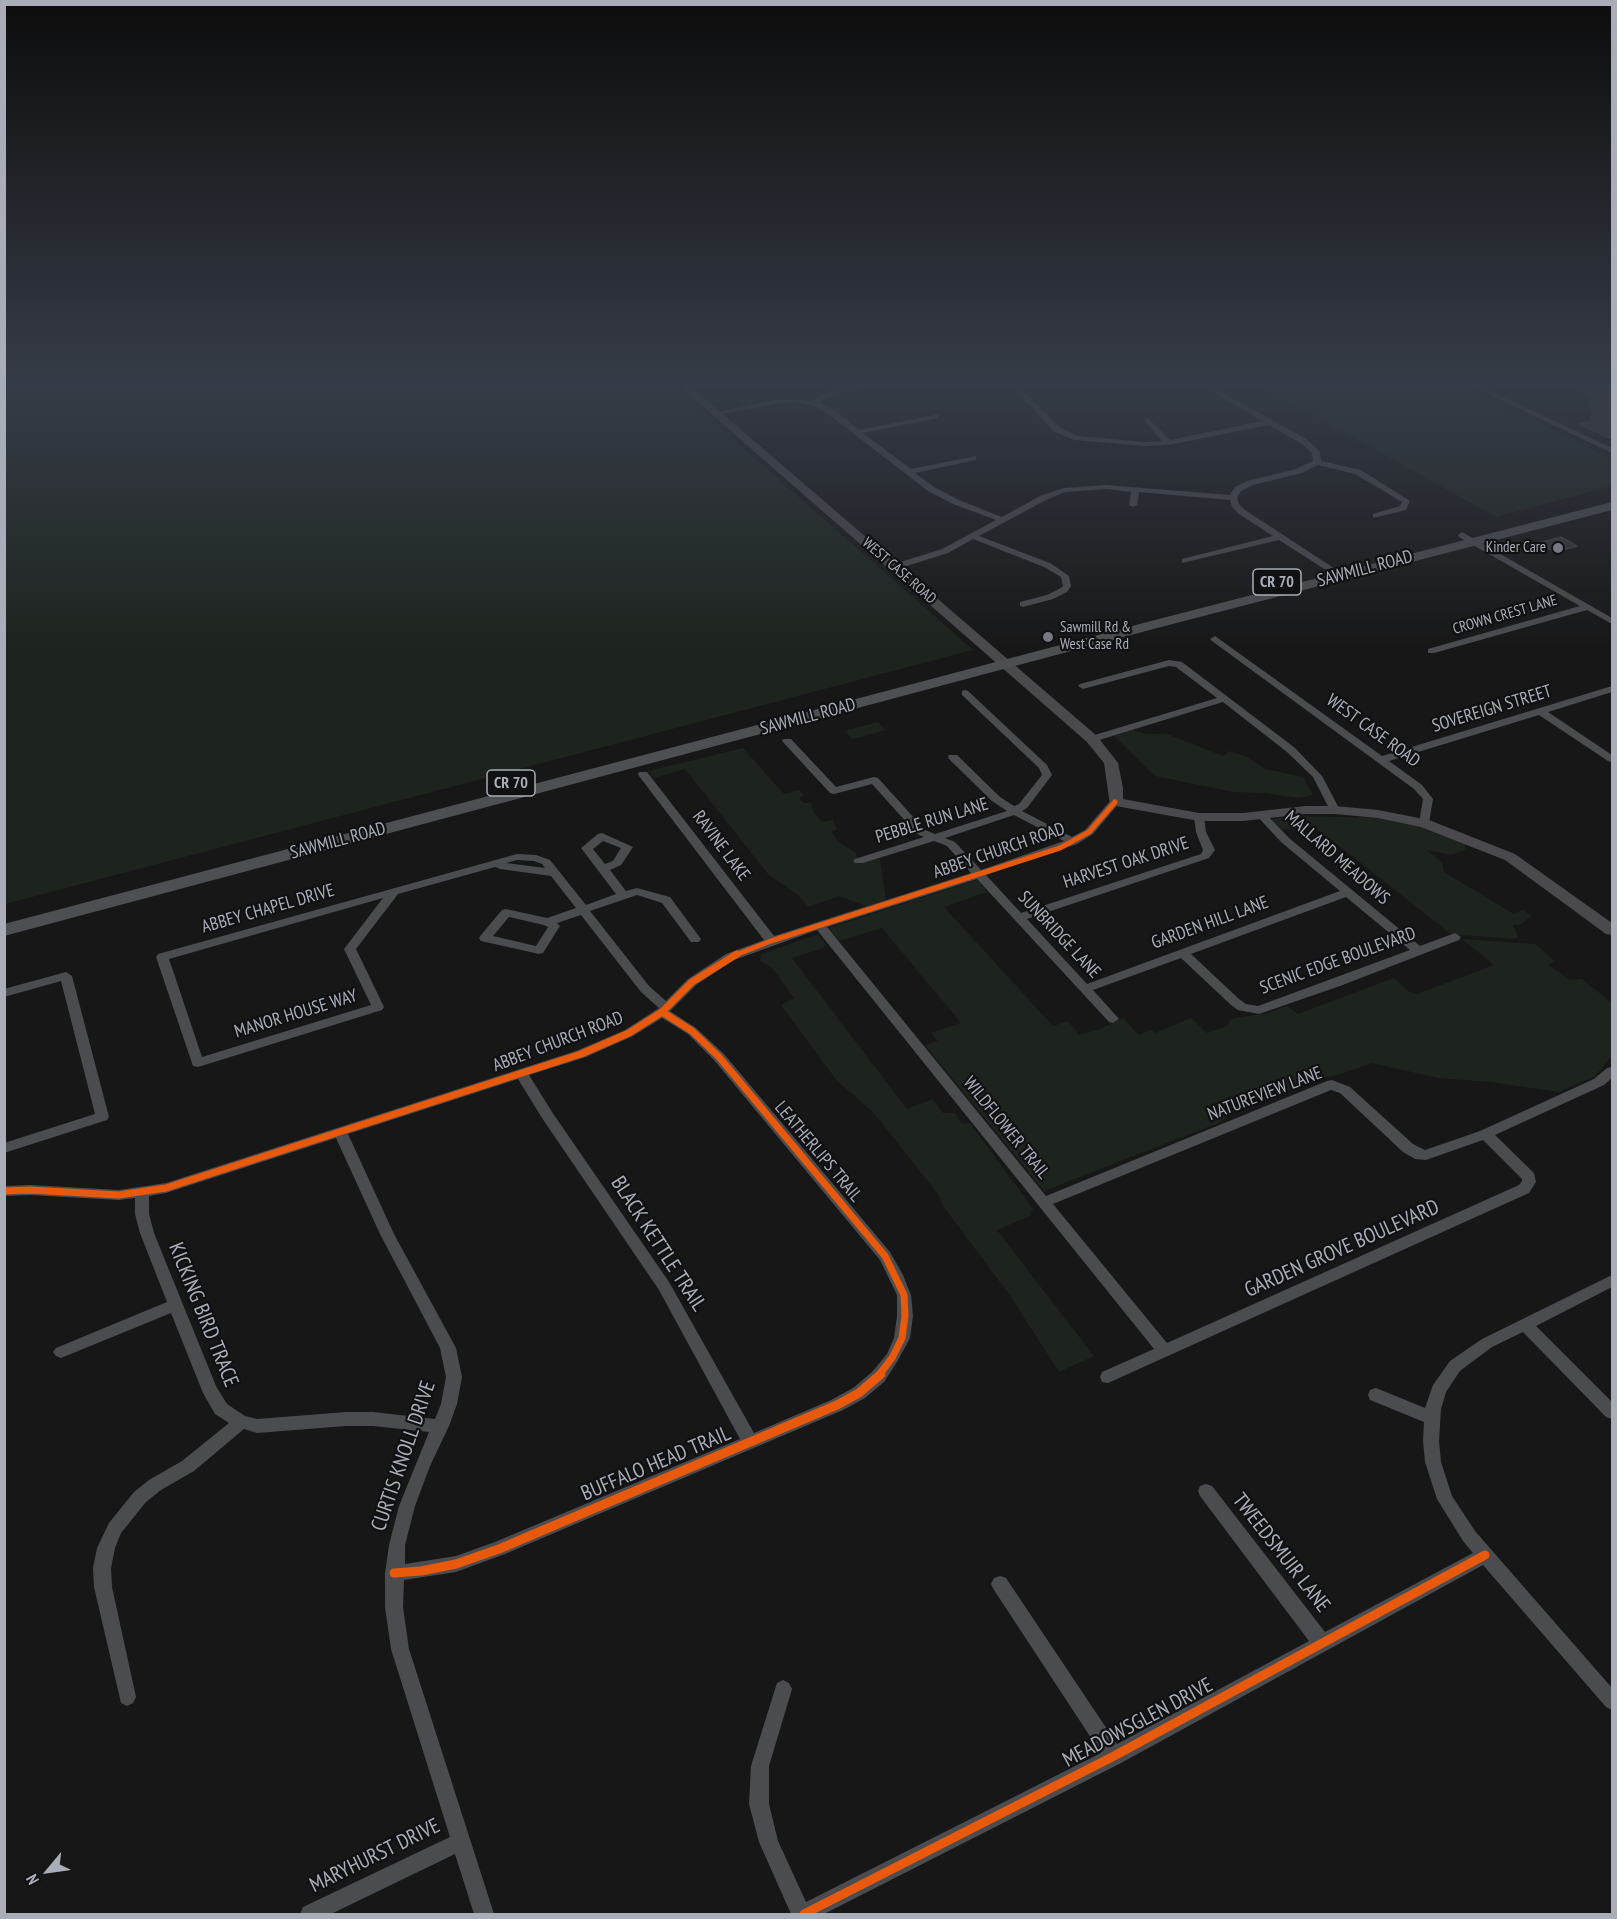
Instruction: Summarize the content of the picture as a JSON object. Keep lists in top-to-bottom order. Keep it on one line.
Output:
{"streets":{"main road":["SAWMILL ROAD","WEST CASE ROAD","CR 70"],"street":["CROWN CREST LANE","SOVEREIGN STREET","PEBBLE RUN LANE","RAVINE LAKE","ABBEY CHURCH ROAD","MALLARD MEADOWS","HARVEST OAK DRIVE","ABBEY CHAPEL DRIVE","GARDEN HILL LANE","SUNBRIDGE LANE","SCENIC EDGE BOULEVARD","MANOR HOUSE WAY","NATUREVIEW LANE","WILDFLOWER TRAIL","LEATHERLIPS TRAIL","BLACK KETTLE TRAIL","GARDEN GROVE BOULEVARD","KICKING BIRD TRACE","CURTIS KNOLL DRIVE","BUFFALO HEAD TRAIL","TWEEDSMUIR LANE","MEADOWSGLEN DRIVE","MARYHURST DRIVE"]},"crossings":[["SAWMILL ROAD","WEST CASE ROAD"],["WEST CASE ROAD","SOVEREIGN STREET"],["PEBBLE RUN LANE","ABBEY CHURCH ROAD"],["PEBBLE RUN LANE","SUNBRIDGE LANE"],["RAVINE LAKE","ABBEY CHURCH ROAD"],["ABBEY CHURCH ROAD","ABBEY CHAPEL DRIVE"],["ABBEY CHURCH ROAD","SUNBRIDGE LANE"],["ABBEY CHURCH ROAD","WILDFLOWER TRAIL"],["ABBEY CHURCH ROAD","LEATHERLIPS TRAIL"],["ABBEY CHURCH ROAD","BLACK KETTLE TRAIL"],["ABBEY CHURCH ROAD","KICKING BIRD TRACE"],["ABBEY CHURCH ROAD","CURTIS KNOLL DRIVE"],["MALLARD MEADOWS","GARDEN HILL LANE"],["MALLARD MEADOWS","SCENIC EDGE BOULEVARD"],["HARVEST OAK DRIVE","SUNBRIDGE LANE"],["ABBEY CHAPEL DRIVE","MANOR HOUSE WAY"],["ABBEY CHAPEL DRIVE","LEATHERLIPS TRAIL"],["GARDEN HILL LANE","SUNBRIDGE LANE"],["GARDEN HILL LANE","SCENIC EDGE BOULEVARD"],["NATUREVIEW LANE","WILDFLOWER TRAIL"],["NATUREVIEW LANE","GARDEN GROVE BOULEVARD"],["WILDFLOWER TRAIL","GARDEN GROVE BOULEVARD"],["LEATHERLIPS TRAIL","BUFFALO HEAD TRAIL"],["BLACK KETTLE TRAIL","BUFFALO HEAD TRAIL"],["KICKING BIRD TRACE","CURTIS KNOLL DRIVE"],["CURTIS KNOLL DRIVE","BUFFALO HEAD TRAIL"],["CURTIS KNOLL DRIVE","MARYHURST DRIVE"],["TWEEDSMUIR LANE","MEADOWSGLEN DRIVE"]],"places":["Kinder Care","Sawmill Rd & West Case Rd"],"north":"bottom left"}
